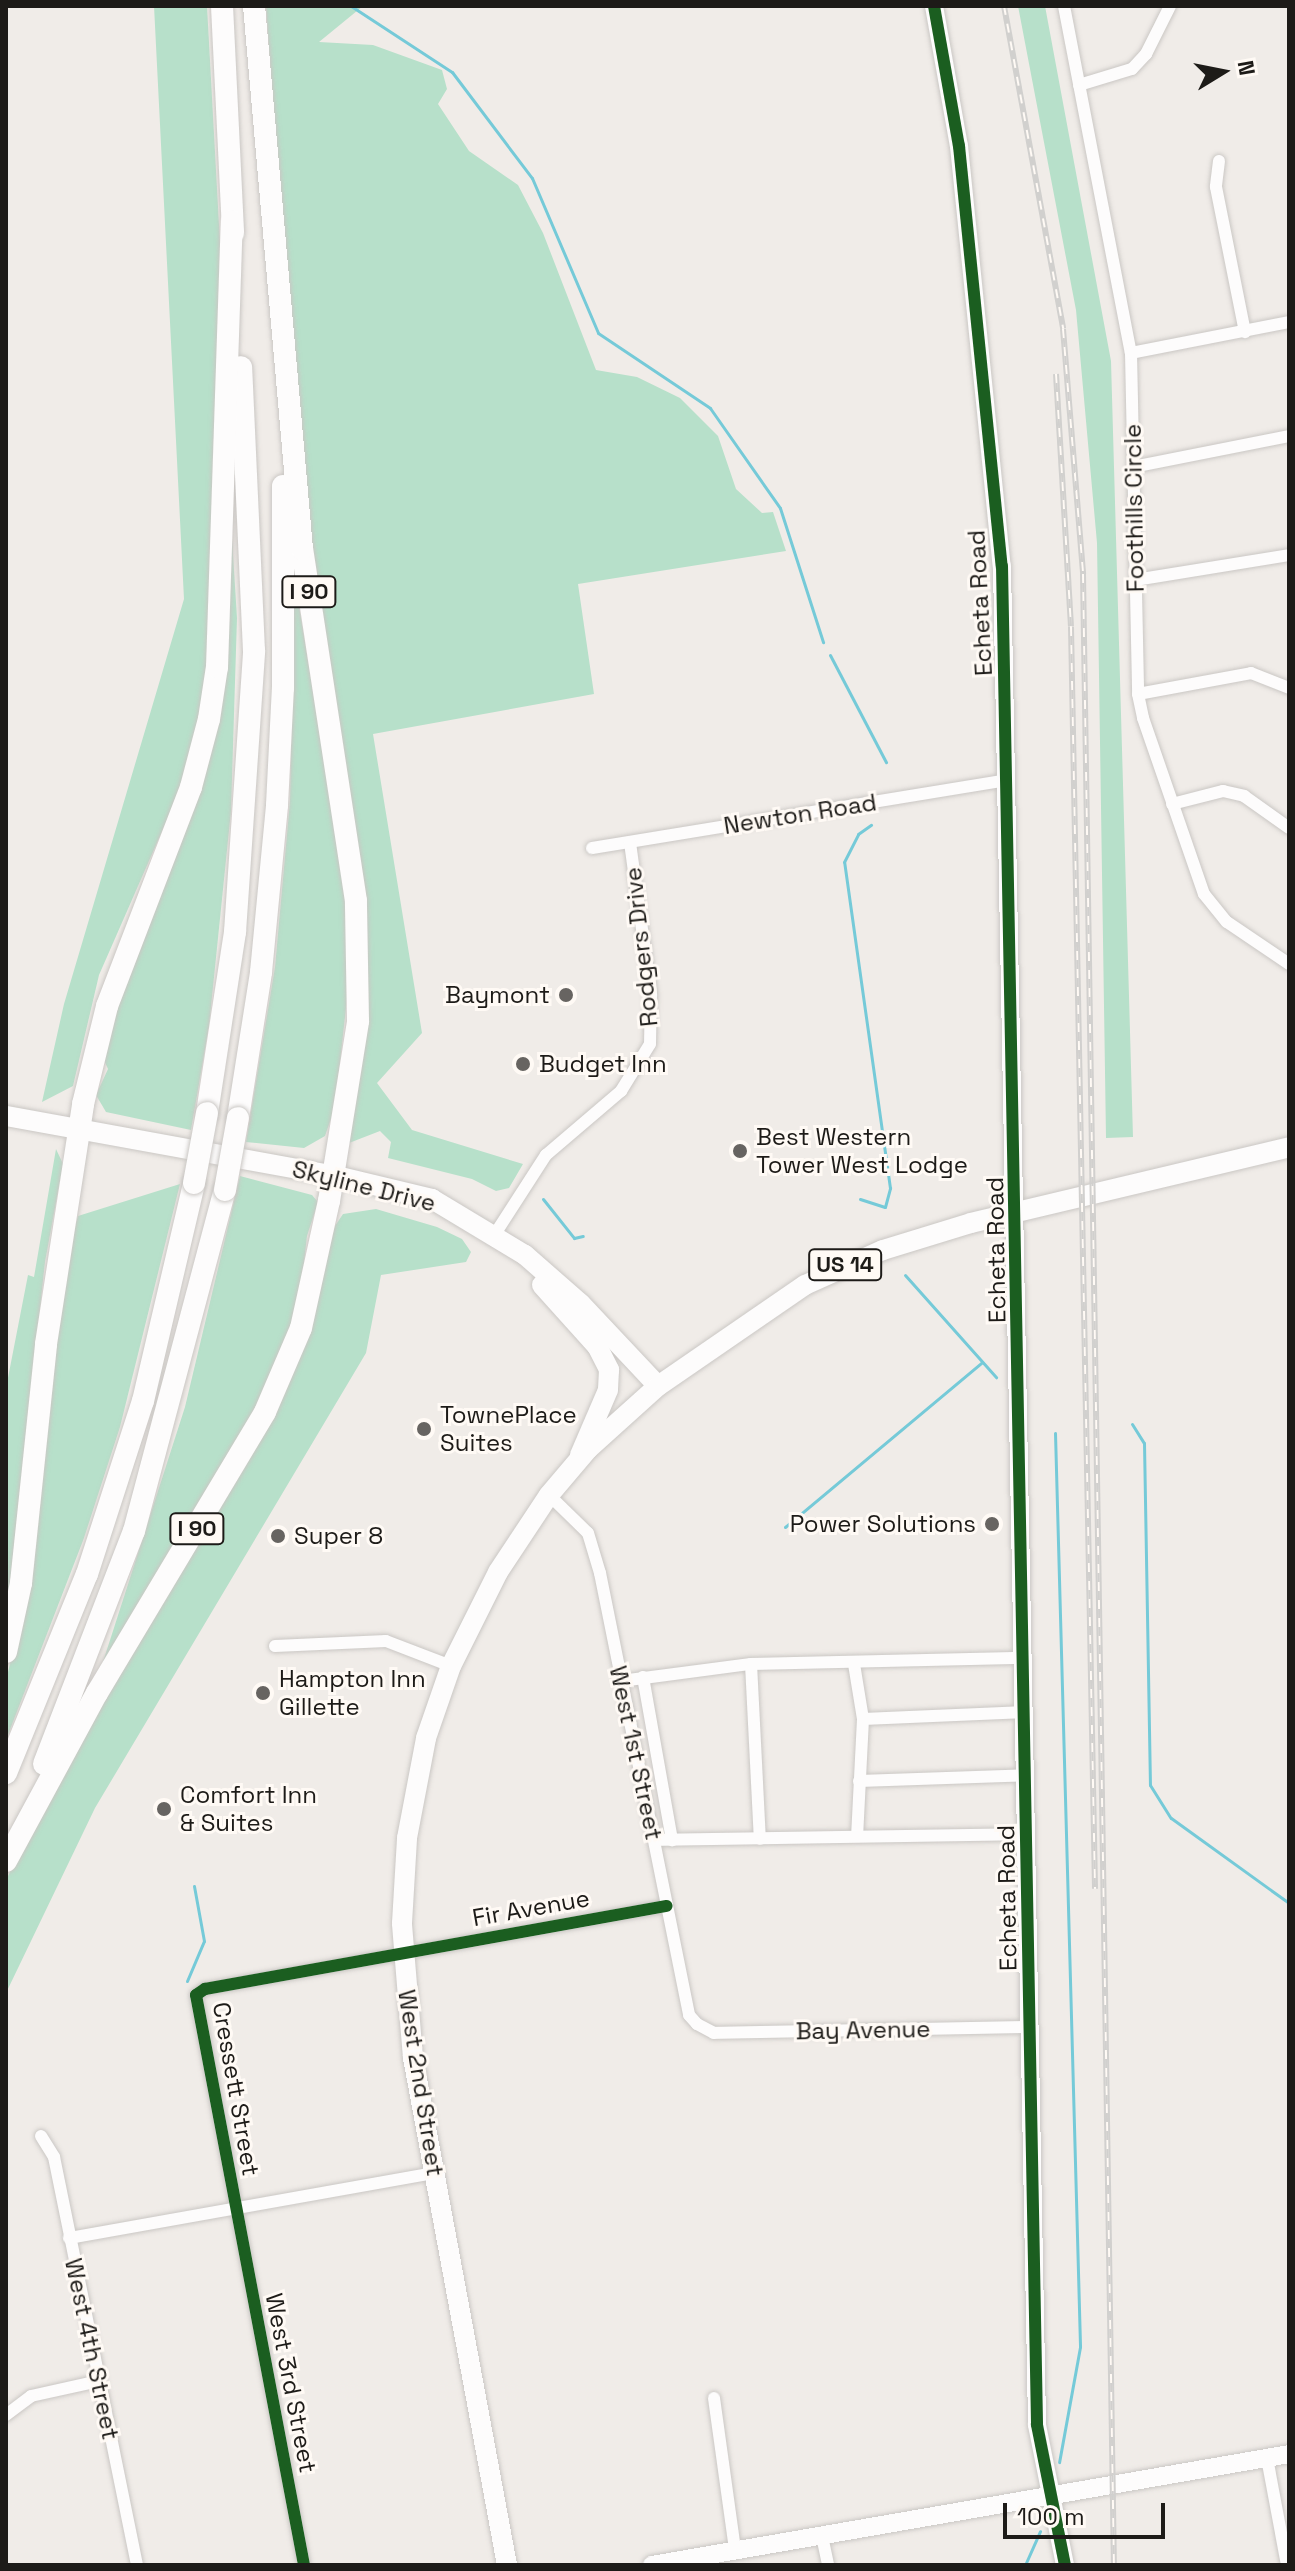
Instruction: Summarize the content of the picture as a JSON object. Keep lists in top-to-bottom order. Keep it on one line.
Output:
{"streets":{"highway":["I 90"],"main road":["Skyline Drive","US 14","West 2nd Street"],"street":["Foothills Circle","Echeta Road","Newton Road","Rodgers Drive","West 1st Street","Fir Avenue","Bay Avenue","Cressett Street","West 4th Street","West 3rd Street"]},"crossings":[["I 90","Skyline Drive"],["Echeta Road","Newton Road"],["Echeta Road","US 14"],["Echeta Road","Bay Avenue"],["Newton Road","Rodgers Drive"],["Rodgers Drive","Skyline Drive"],["Skyline Drive","US 14"],["Skyline Drive","West 2nd Street"],["US 14","West 2nd Street"],["West 1st Street","Fir Avenue"],["West 1st Street","Bay Avenue"],["West 1st Street","West 2nd Street"],["Fir Avenue","West 2nd Street"],["Fir Avenue","Cressett Street"],["West 2nd Street","Cressett Street"],["Cressett Street","West 3rd Street"]],"places":["Baymont","Budget Inn","Best Western Tower West Lodge","TownePlace Suites","Power Solutions","Super 8","Hampton Inn Gillette","Comfort Inn & Suites"],"scale_bar":"100 m","north":"right"}
